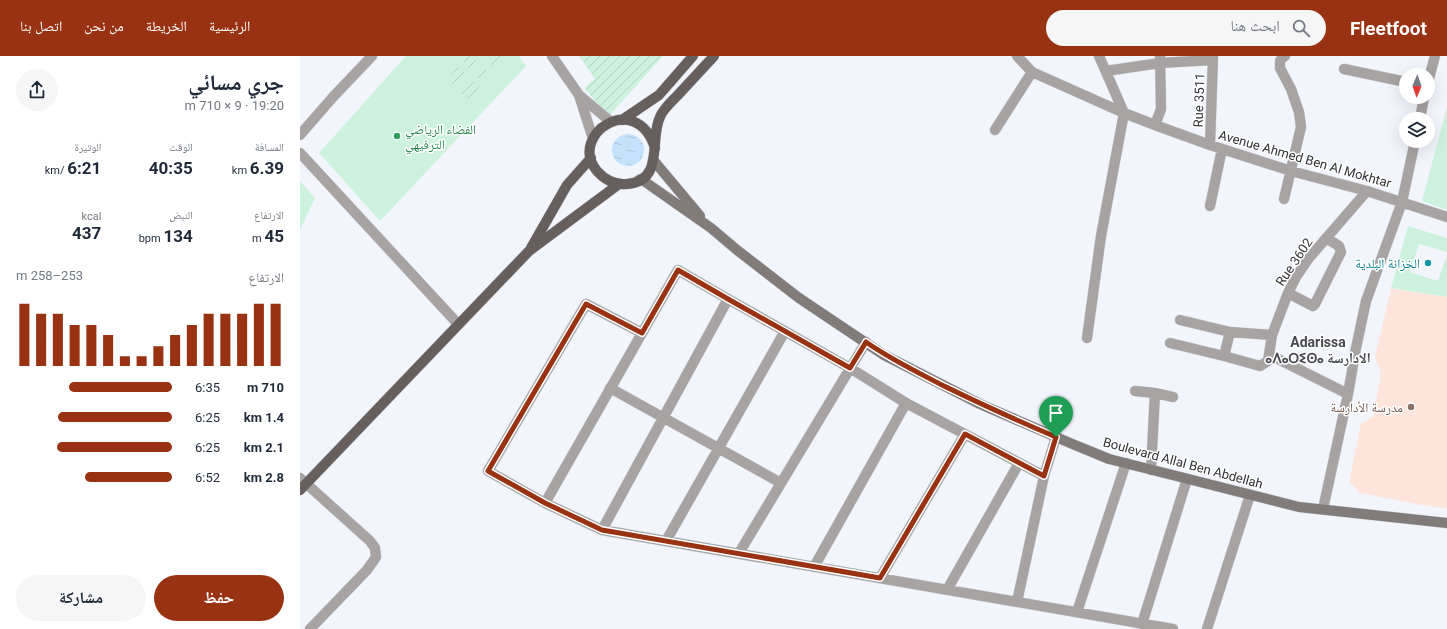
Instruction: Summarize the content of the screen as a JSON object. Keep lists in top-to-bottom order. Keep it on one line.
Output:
{"streets":{"street":["Rue 3511","Avenue Ahmed Ben Al Mokhtar","Rue 3602","Boulevard Allal Ben Abdellah"]},"crossings":[["Rue 3511","Avenue Ahmed Ben Al Mokhtar"],["Avenue Ahmed Ben Al Mokhtar","Rue 3602"]],"districts":["Adarissa ⴰⴷⴰⵔⵉⵙⴰ الادارسة"],"places":["الفضاء الرياضي الترفيهي","الخزانة البلدية","مدرسة الأدارسة"],"north":"bottom","page":{"header":"Fleetfoot","search":"ابحث هنا","nav":["الرئيسية","الخريطة","من نحن","اتصل بنا"],"heading":["جري مسائي","19:20 · 9 × 710 m"],"stats":[["المسافة","6.39 km"],["الوقت","40:35"],["الوتيرة","6:21 /km"],["الارتفاع","45 m"],["النبض","134 bpm"],["kcal","437"]],"chart":["الارتفاع","253–258 m"],"list":[{"name":"710 m","note":"6:35"},{"name":"1.4 km","note":"6:25"},{"name":"2.1 km","note":"6:25"},{"name":"2.8 km","note":"6:52"}],"buttons":["حفظ","مشاركة"]}}
